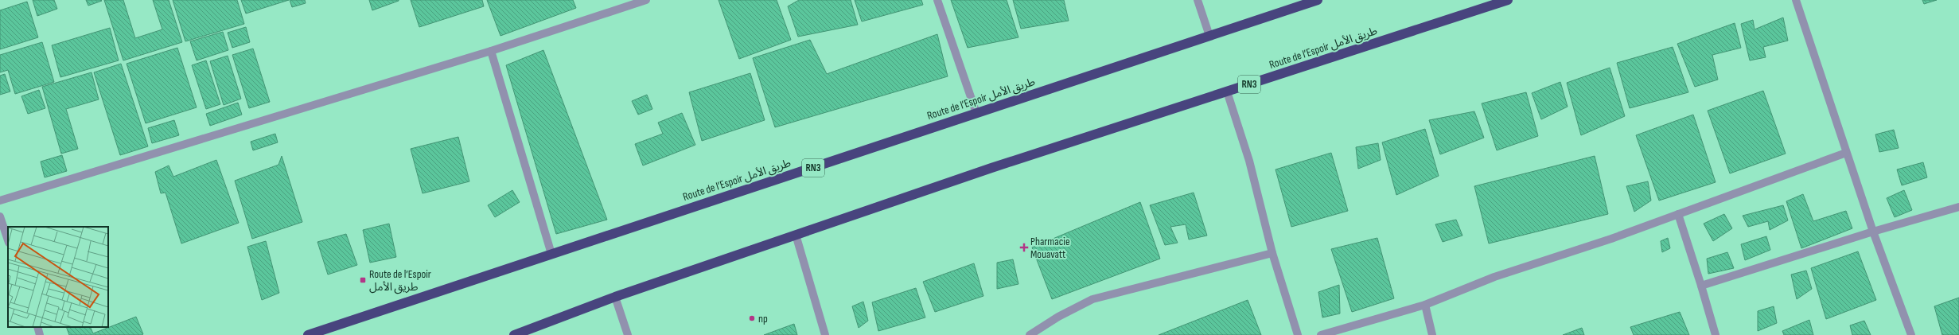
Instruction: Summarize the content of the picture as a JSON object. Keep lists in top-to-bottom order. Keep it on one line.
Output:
{"streets":{"highway":["Route de l’Espoir طريق الأمل","RN3"]},"places":{"health":["Pharmacie Mouavatt"],"transit":["Route de l’Espoir طريق الأمل"],"other":["np"]}}
